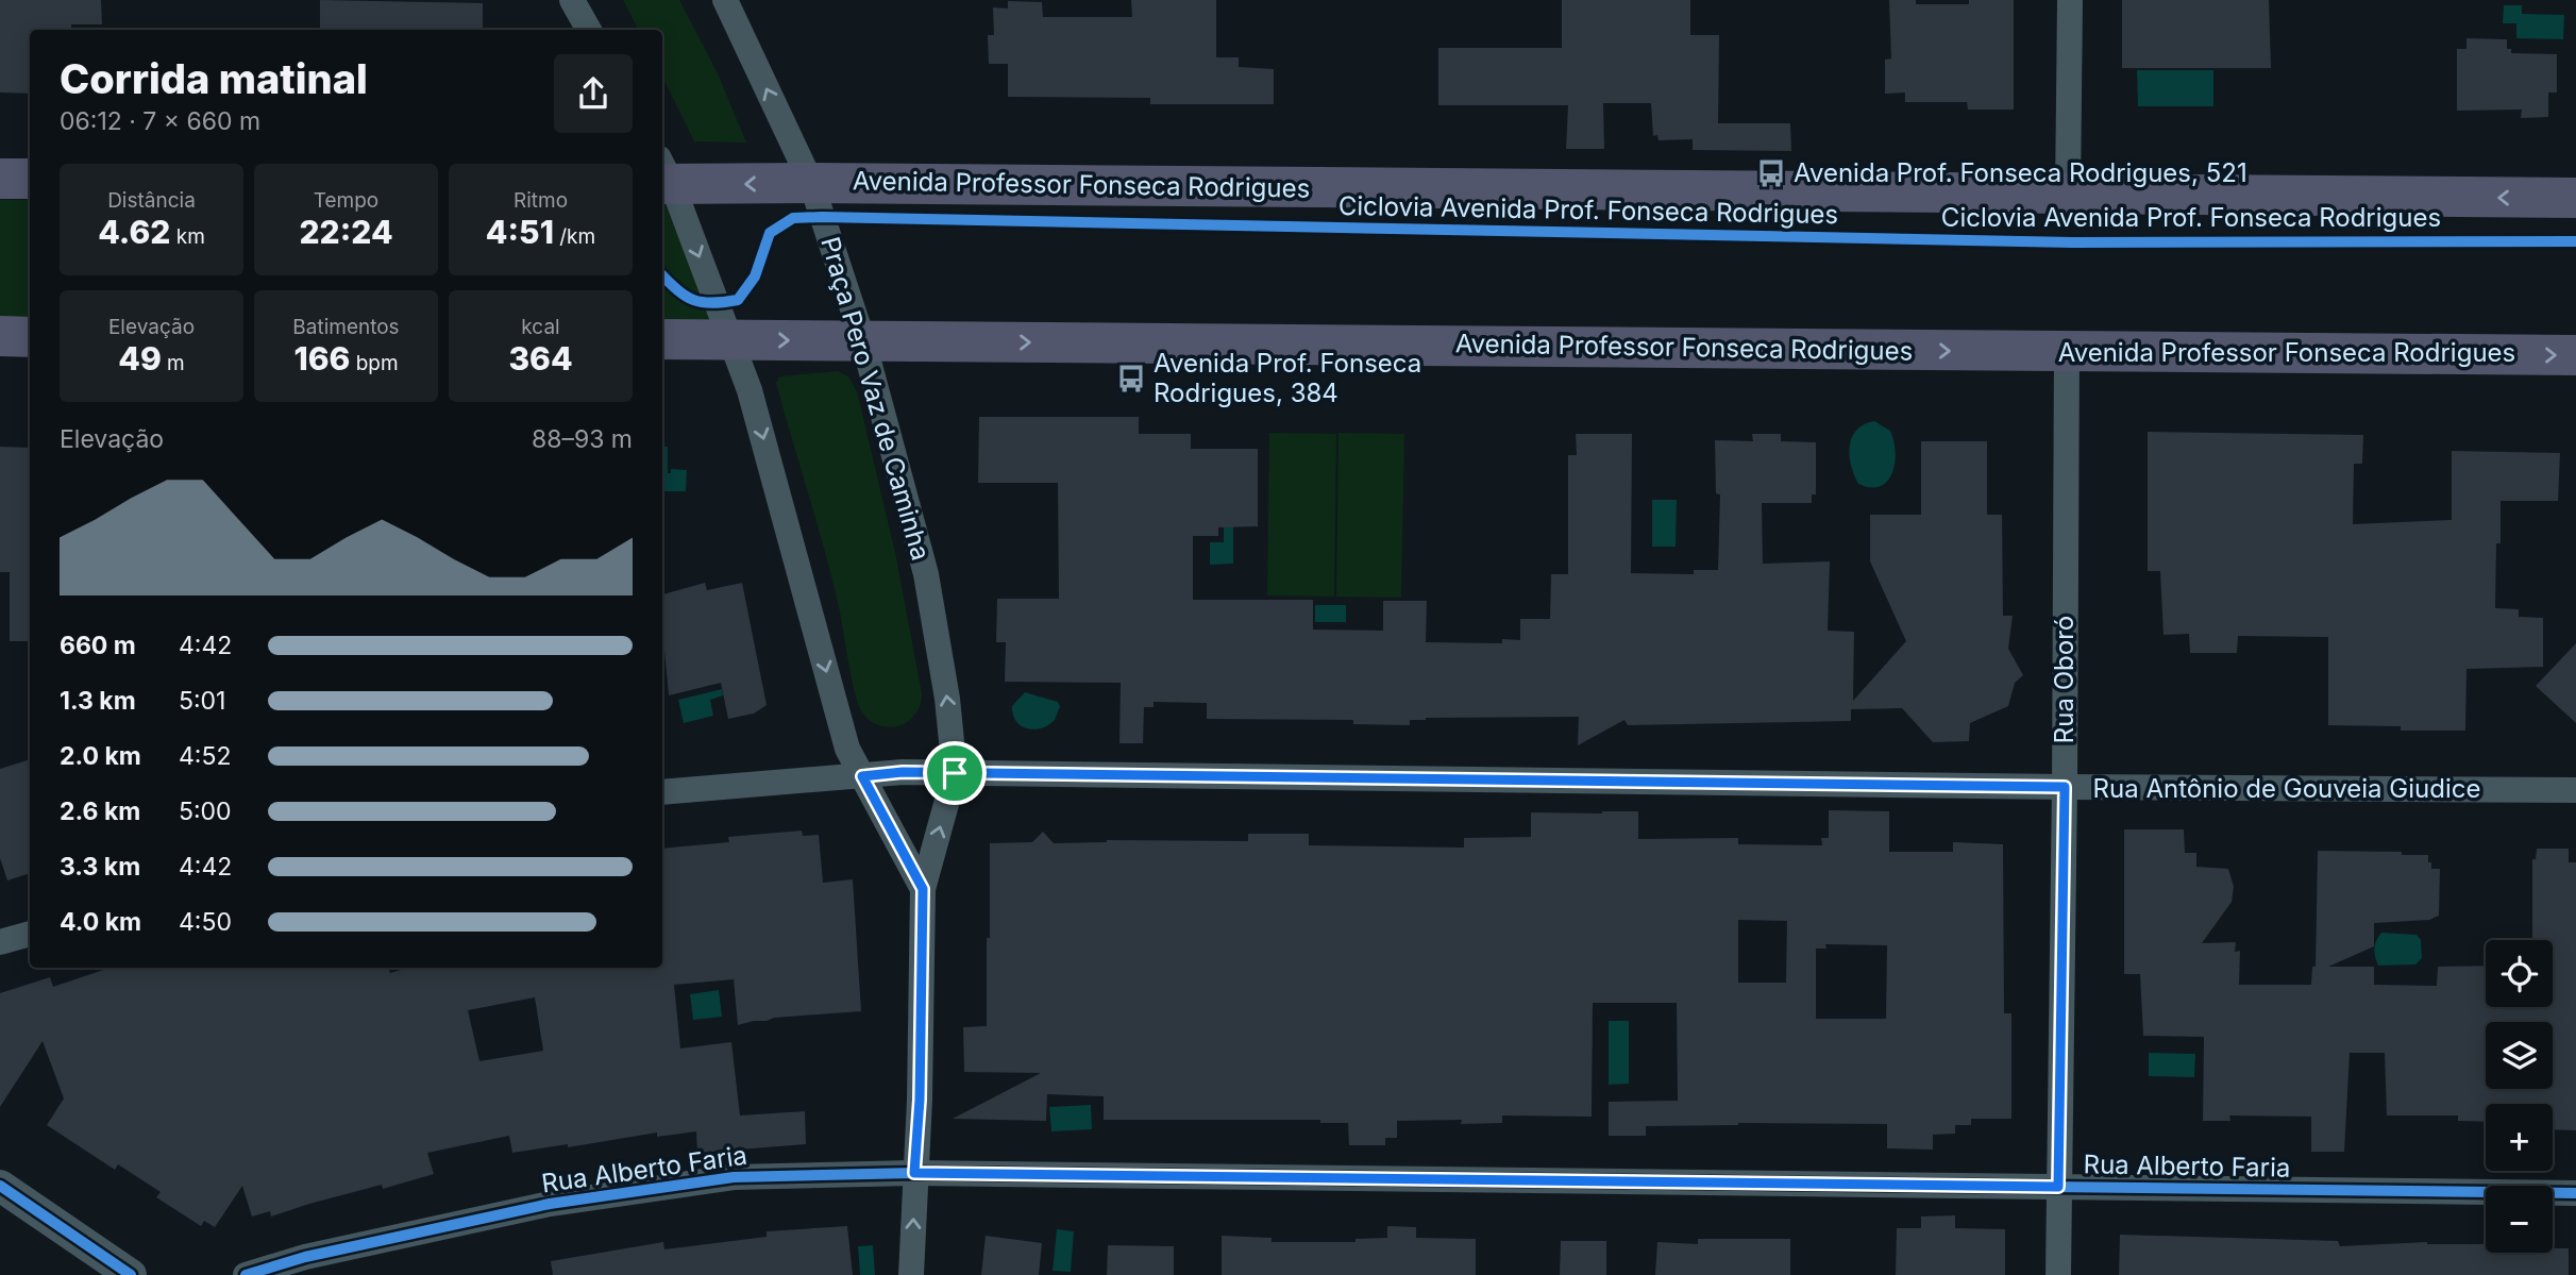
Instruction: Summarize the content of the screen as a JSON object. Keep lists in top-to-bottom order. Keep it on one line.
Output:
{"streets":{"highway":["Avenida Professor Fonseca Rodrigues"],"street":["Praça Pero Vaz de Caminha","Rua Oboró","Rua Antônio de Gouveia Giudice","Rua Alberto Faria"],"cycle path":["Ciclovia Avenida Prof. Fonseca Rodrigues"]},"crossings":[["Avenida Professor Fonseca Rodrigues","Praça Pero Vaz de Caminha"],["Avenida Professor Fonseca Rodrigues","Rua Oboró"],["Praça Pero Vaz de Caminha","Rua Antônio de Gouveia Giudice"],["Rua Oboró","Rua Antônio de Gouveia Giudice"],["Rua Oboró","Rua Alberto Faria"]],"places":{"bus stop":["Avenida Prof. Fonseca Rodrigues, 521","Avenida Prof. Fonseca Rodrigues, 384"]},"page":{"heading":["Corrida matinal","06:12 · 7 × 660 m"],"stats":[["Distância","4.62 km"],["Tempo","22:24"],["Ritmo","4:51 /km"],["Elevação","49 m"],["Batimentos","166 bpm"],["kcal","364"]],"chart":["Elevação","88–93 m"],"list":[{"name":"660 m","note":"4:42"},{"name":"1.3 km","note":"5:01"},{"name":"2.0 km","note":"4:52"},{"name":"2.6 km","note":"5:00"},{"name":"3.3 km","note":"4:42"},{"name":"4.0 km","note":"4:50"}],"map_buttons":["+","−"]}}
